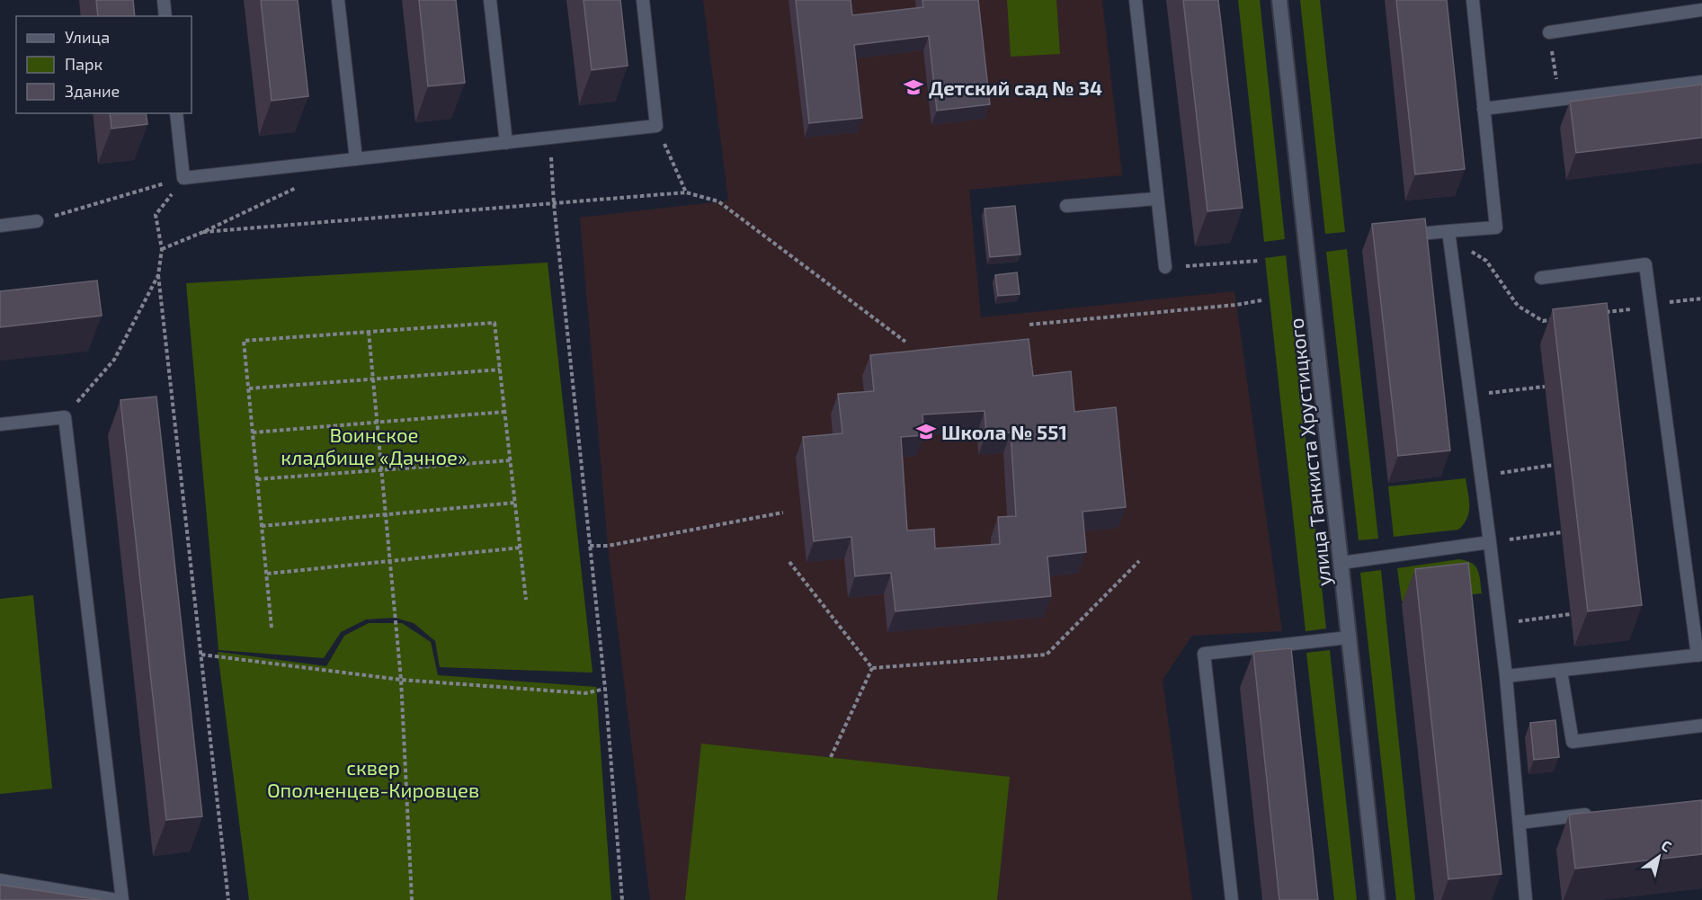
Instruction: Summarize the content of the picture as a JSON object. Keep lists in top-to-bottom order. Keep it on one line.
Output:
{"streets":{"street":["улица Танкиста Хрустицкого"]},"parks":["Воинское кладбище «Дачное»","сквер Ополченцев-Кировцев"],"places":{"school or university":["Детский сад № 34","Школа № 551"]},"legend":["Улица","Парк","Здание"],"north":"top right"}
